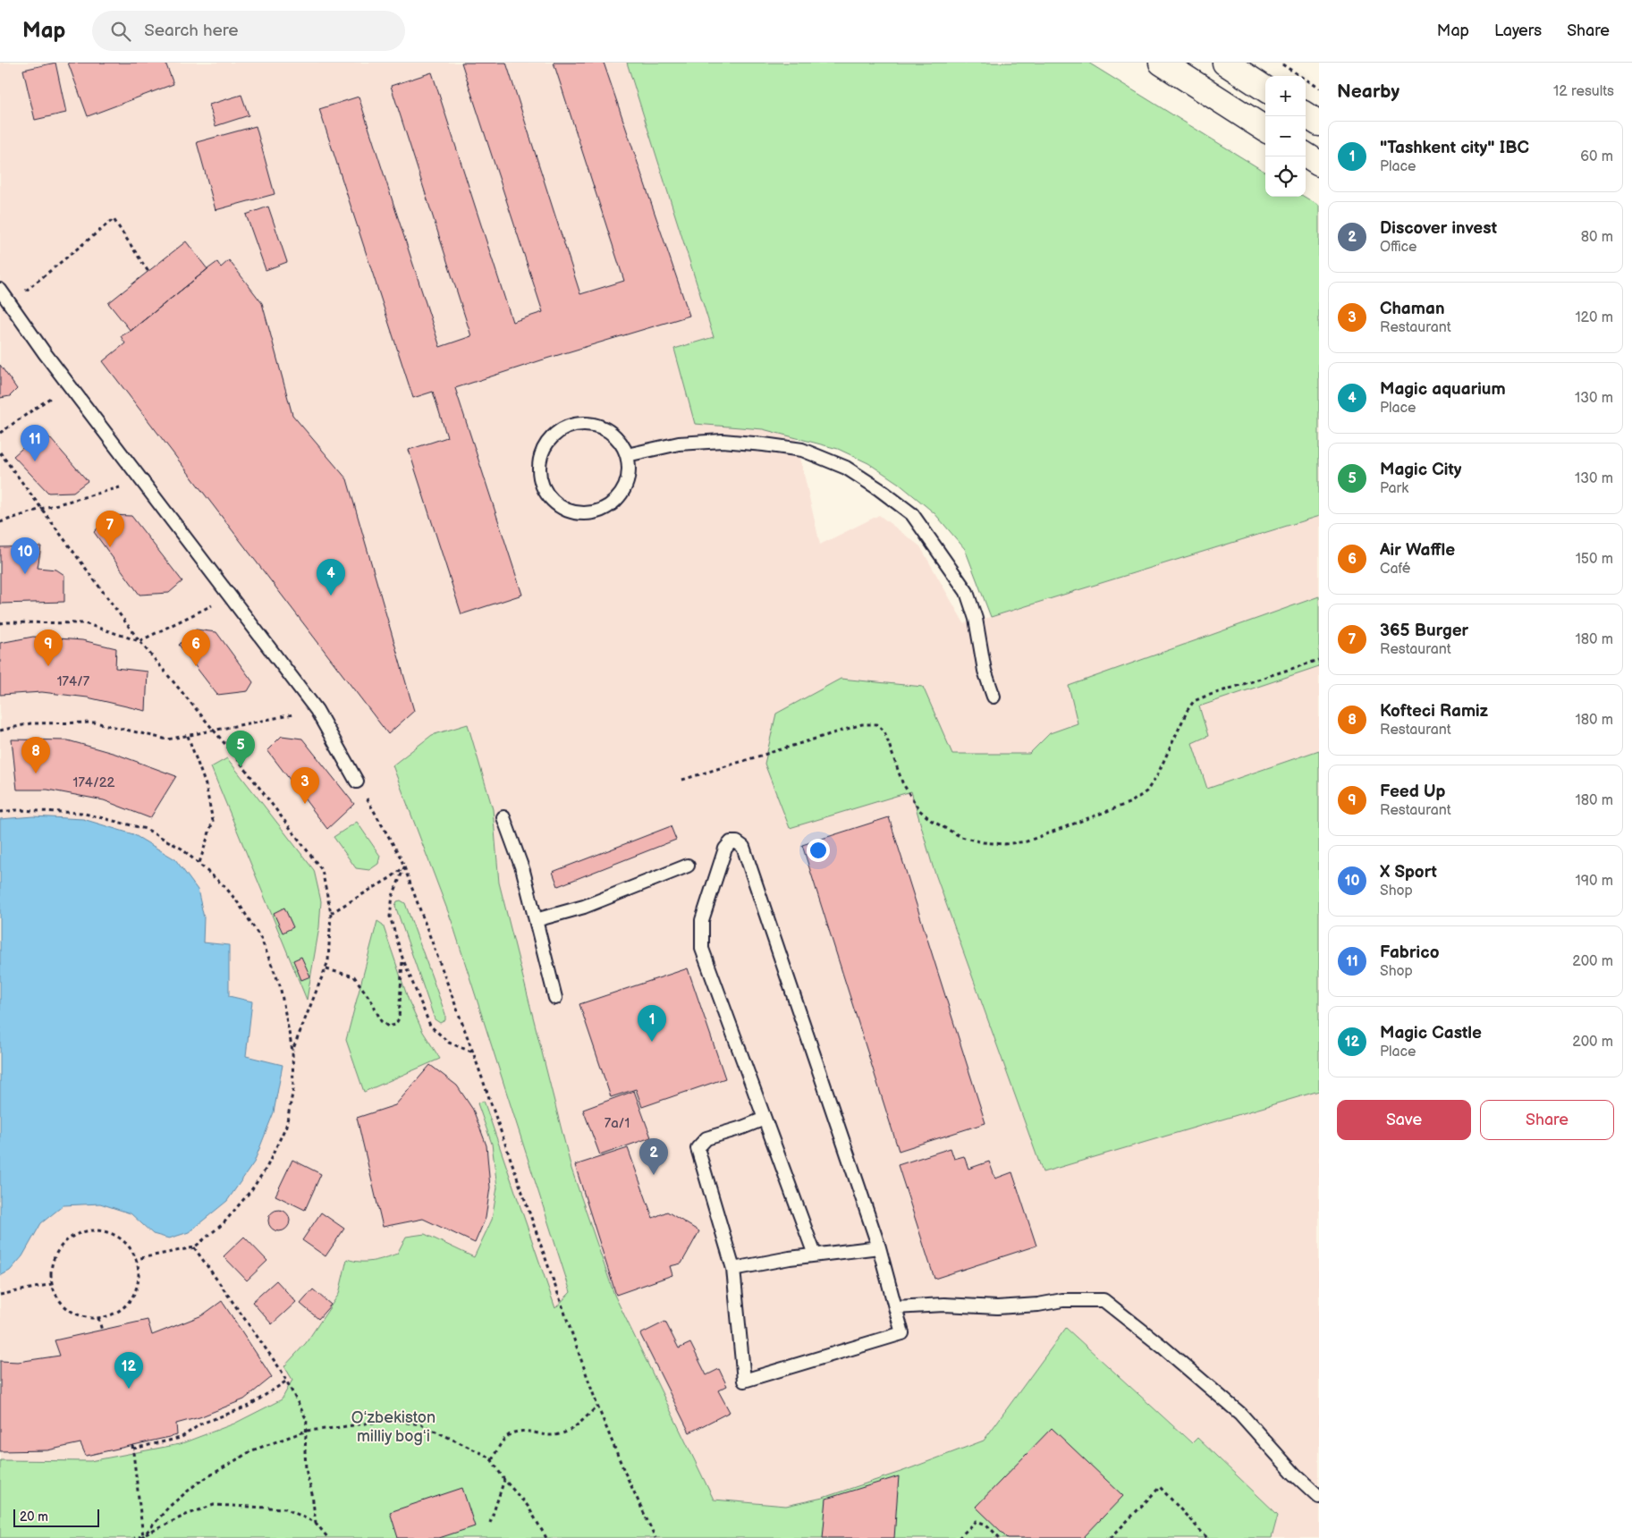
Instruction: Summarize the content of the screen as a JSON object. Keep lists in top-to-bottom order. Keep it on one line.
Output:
{"parks":["Oʻzbekiston milliy bogʻi"],"house_numbers":["174/7","174/22","7a/1"],"scale_bar":"20 m","page":{"header":"Map","search":"Search here","nav":["Map","Layers","Share"],"heading":["Nearby","12 results"],"map_buttons":["+","−"],"list":[{"mark":"1","name":"\"Tashkent city\" IBC","note":"Place","value":"60 m"},{"mark":"2","name":"Discover invest","note":"Office","value":"80 m"},{"mark":"3","name":"Chaman","note":"Restaurant","value":"120 m"},{"mark":"4","name":"Magic aquarium","note":"Place","value":"130 m"},{"mark":"5","name":"Magic City","note":"Park","value":"130 m"},{"mark":"6","name":"Air Waffle","note":"Café","value":"150 m"},{"mark":"7","name":"365 Burger","note":"Restaurant","value":"180 m"},{"mark":"8","name":"Kofteci Ramiz","note":"Restaurant","value":"180 m"},{"mark":"9","name":"Feed Up","note":"Restaurant","value":"180 m"},{"mark":"10","name":"X Sport","note":"Shop","value":"190 m"},{"mark":"11","name":"Fabrico","note":"Shop","value":"200 m"},{"mark":"12","name":"Magic Castle","note":"Place","value":"200 m"}],"pins":["11","7","10","4","6","9","5","8","3","1","2","12"],"buttons":["Save","Share"],"scale":"20 m"}}
